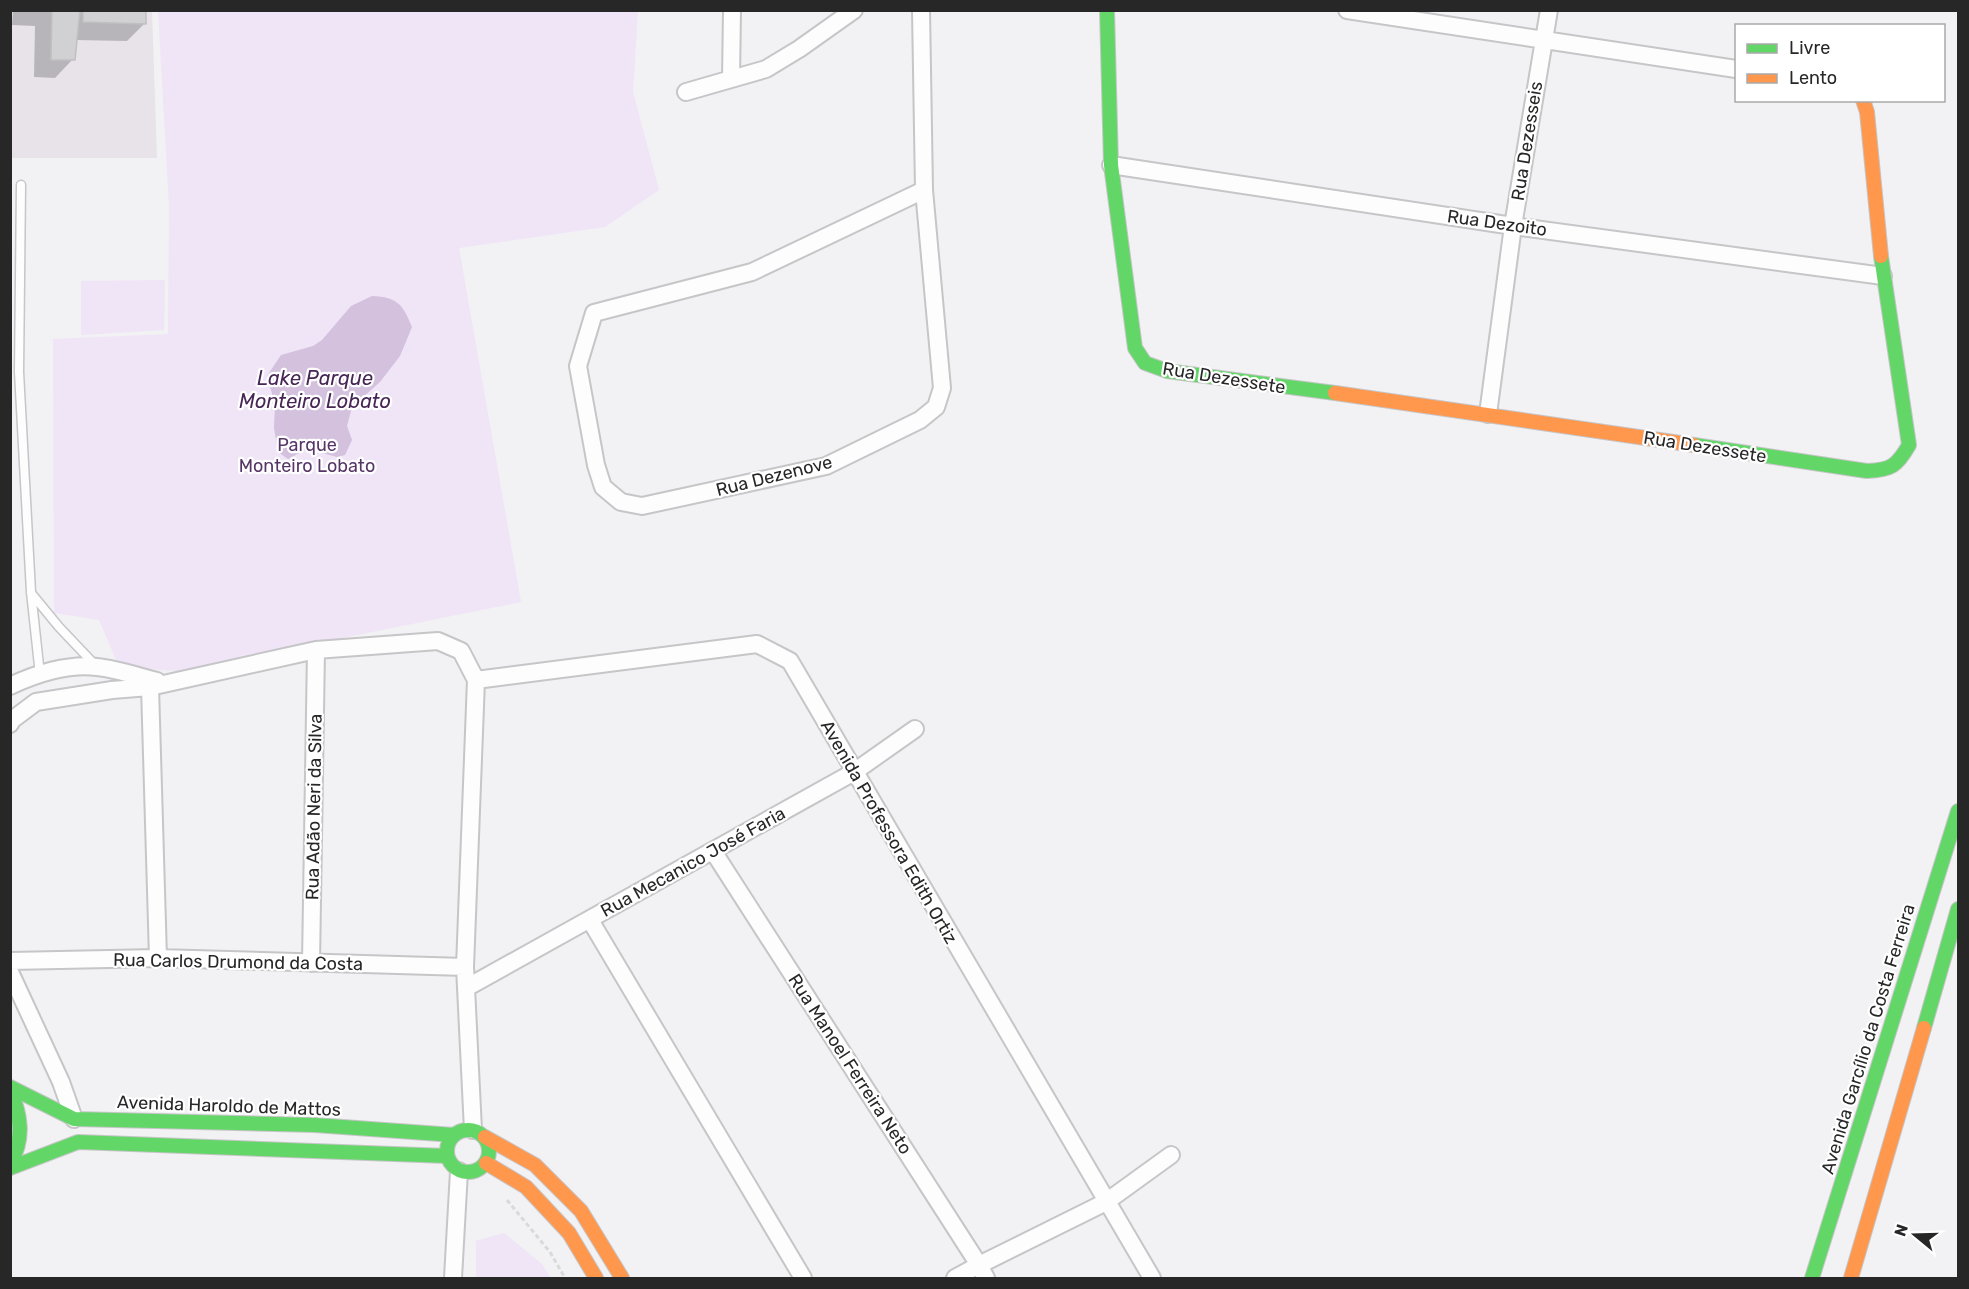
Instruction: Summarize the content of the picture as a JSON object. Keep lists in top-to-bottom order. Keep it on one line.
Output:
{"streets":{"street":["Rua Dezesseis","Rua Dezoito","Rua Dezessete","Rua Dezenove","Rua Adão Neri da Silva","Avenida Professora Edith Ortiz","Rua Mecanico José Faria","Rua Carlos Drumond da Costa","Avenida Garcílio da Costa Ferreira","Rua Manoel Ferreira Neto","Avenida Haroldo de Mattos"]},"crossings":[["Rua Dezesseis","Rua Dezoito"],["Rua Dezesseis","Rua Dezessete"],["Rua Dezoito","Rua Dezessete"],["Rua Adão Neri da Silva","Rua Carlos Drumond da Costa"],["Avenida Professora Edith Ortiz","Rua Mecanico José Faria"],["Rua Mecanico José Faria","Rua Manoel Ferreira Neto"]],"water":["Lake Parque Monteiro Lobato"],"parks":["Parque Monteiro Lobato"],"legend":["Livre","Lento"],"north":"left"}
